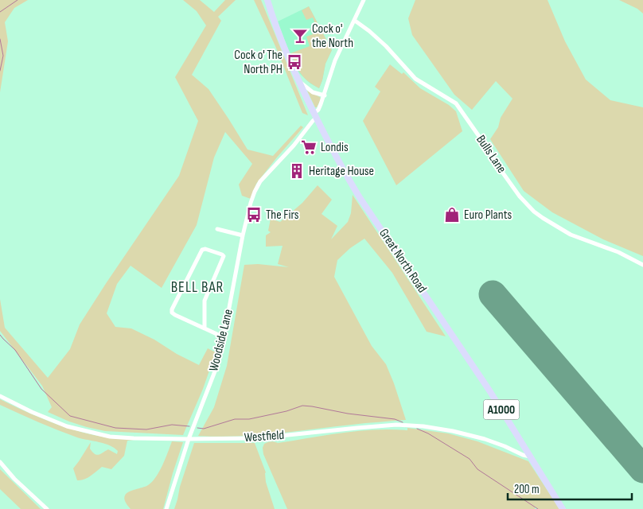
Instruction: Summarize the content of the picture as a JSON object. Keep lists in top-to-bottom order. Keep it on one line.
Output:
{"streets":{"main road":["Great North Road","A1000"],"street":["Bulls Lane","Woodside Lane","Westfield"]},"crossings":[["Bulls Lane","Woodside Lane"],["Great North Road","Woodside Lane"],["Great North Road","Westfield"],["Woodside Lane","Westfield"]],"districts":["BELL BAR"],"places":{"bar":["Cock o' the North"],"bus stop":["Cock o' The North PH","The Firs"],"supermarket":["Londis"],"building":["Heritage House"],"shop":["Euro Plants"]},"scale_bar":"200 m"}
